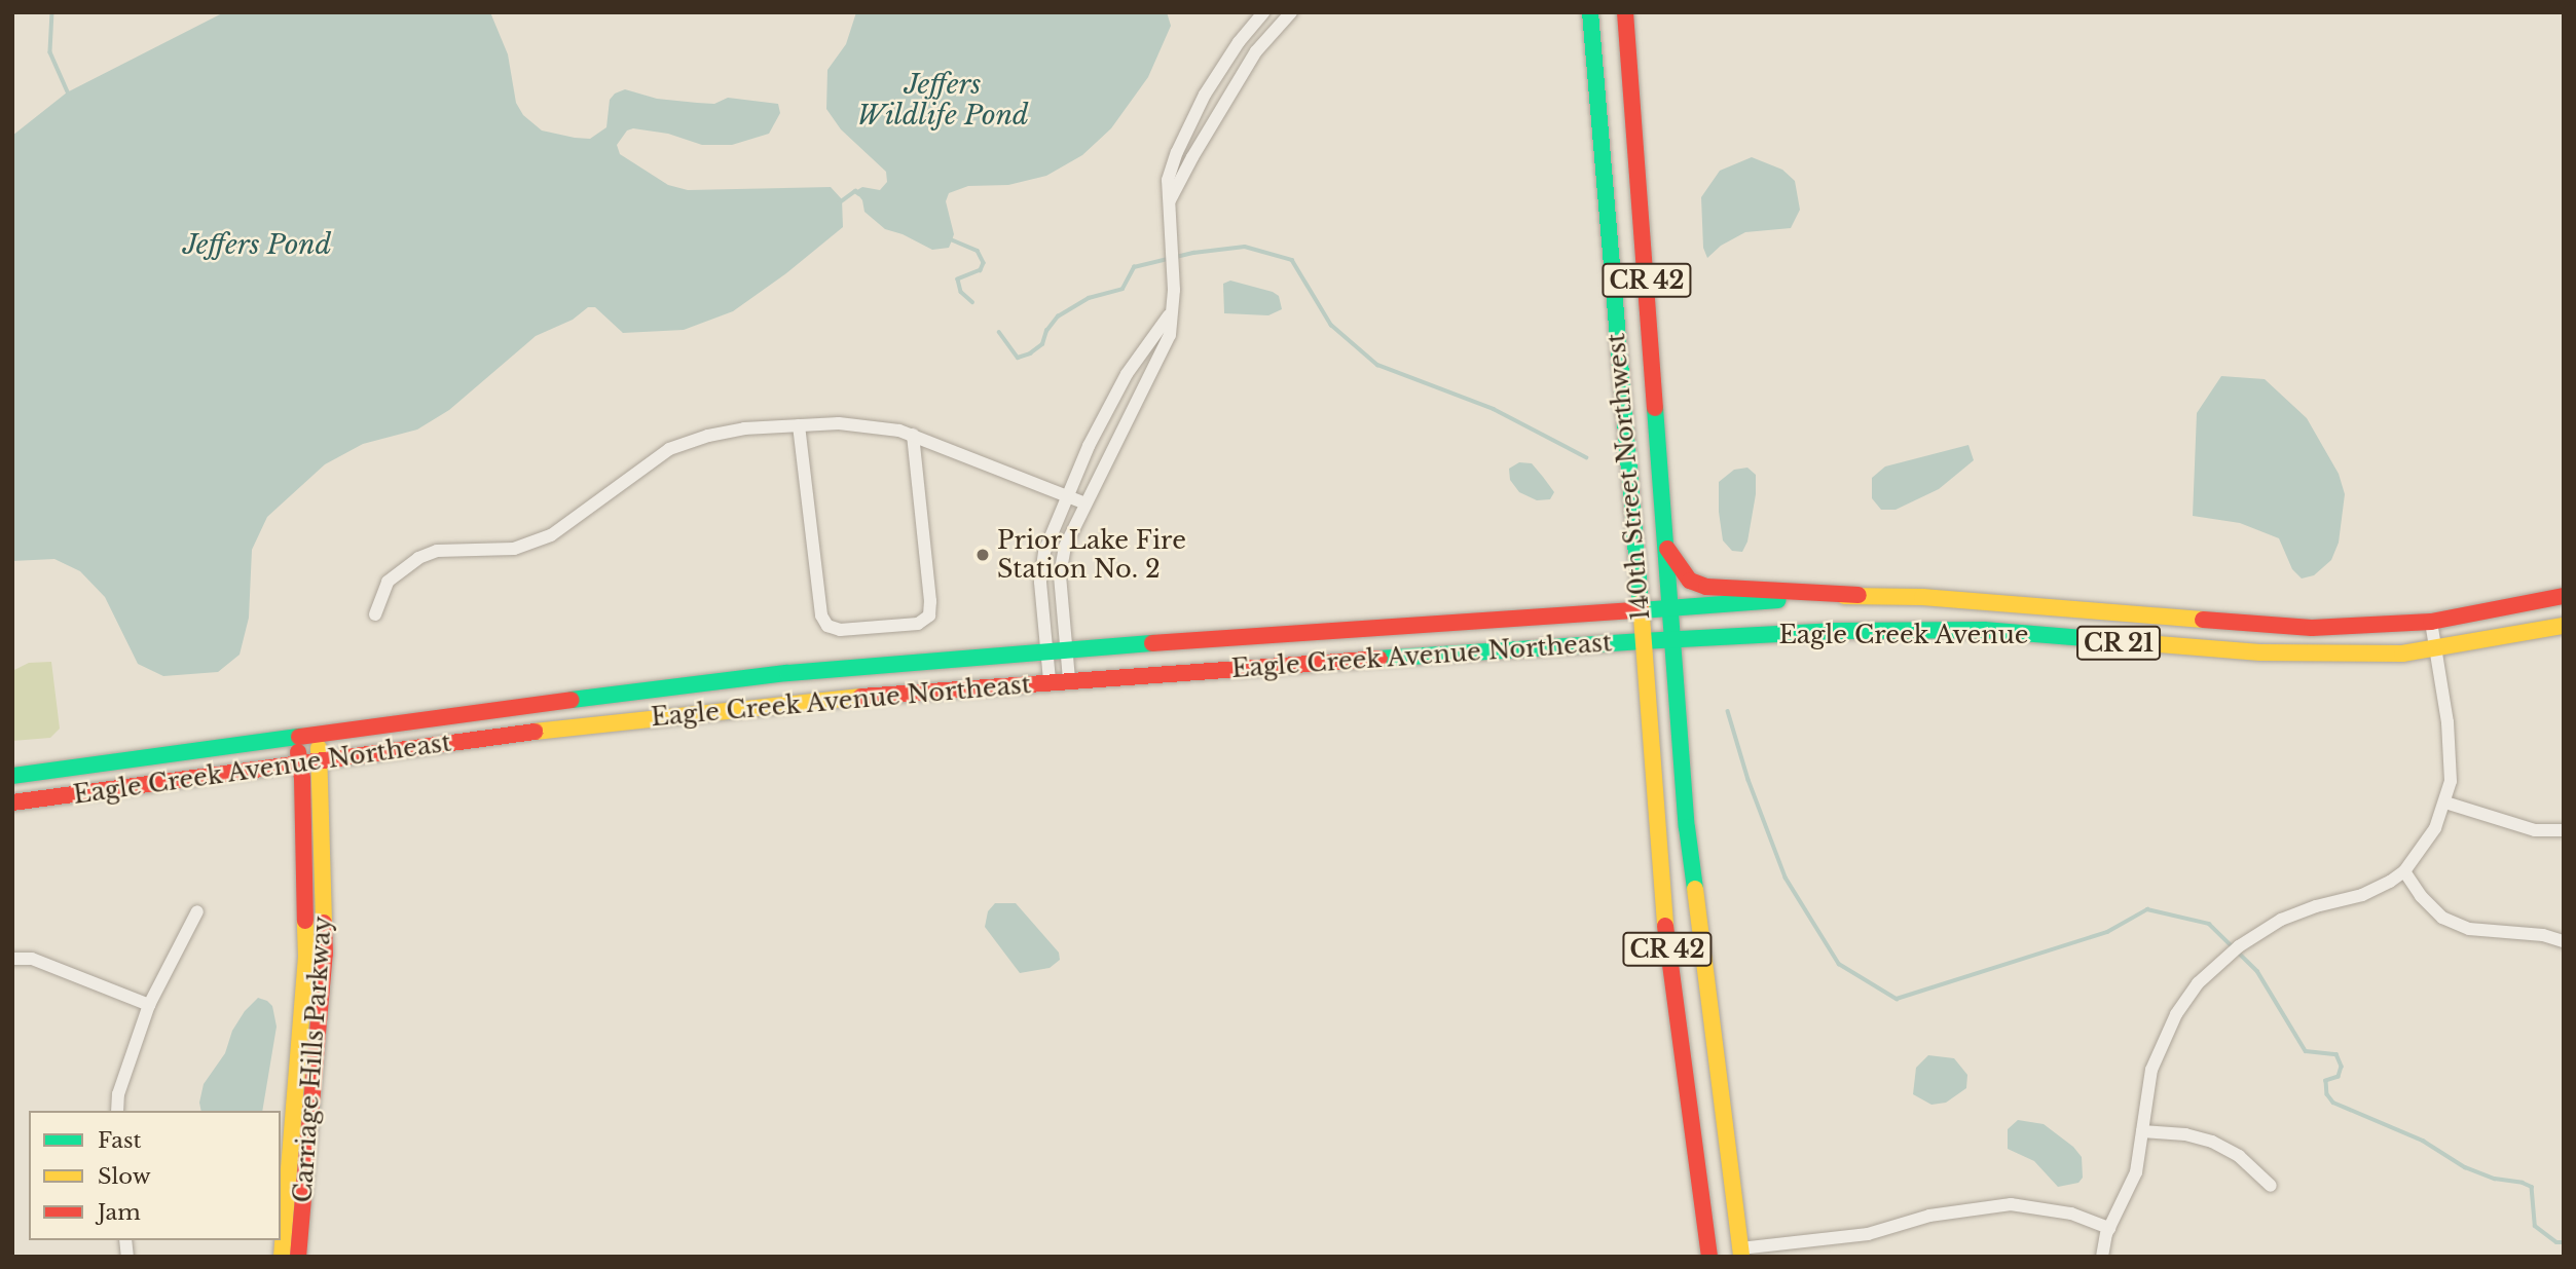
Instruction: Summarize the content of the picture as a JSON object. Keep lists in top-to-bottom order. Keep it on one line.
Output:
{"streets":{"main road":["CR 42","140th Street Northwest","Eagle Creek Avenue","CR 21","Eagle Creek Avenue Northeast","Carriage Hills Parkway"]},"crossings":[["CR 42","140th Street Northwest"],["CR 42","Eagle Creek Avenue"],["CR 42","Eagle Creek Avenue Northeast"],["140th Street Northwest","Eagle Creek Avenue"],["140th Street Northwest","Eagle Creek Avenue Northeast"],["Eagle Creek Avenue","Eagle Creek Avenue Northeast"],["Eagle Creek Avenue Northeast","Carriage Hills Parkway"]],"water":["Jeffers Wildlife Pond","Jeffers Pond"],"places":["Prior Lake Fire Station No. 2"],"legend":["Fast","Slow","Jam"]}
